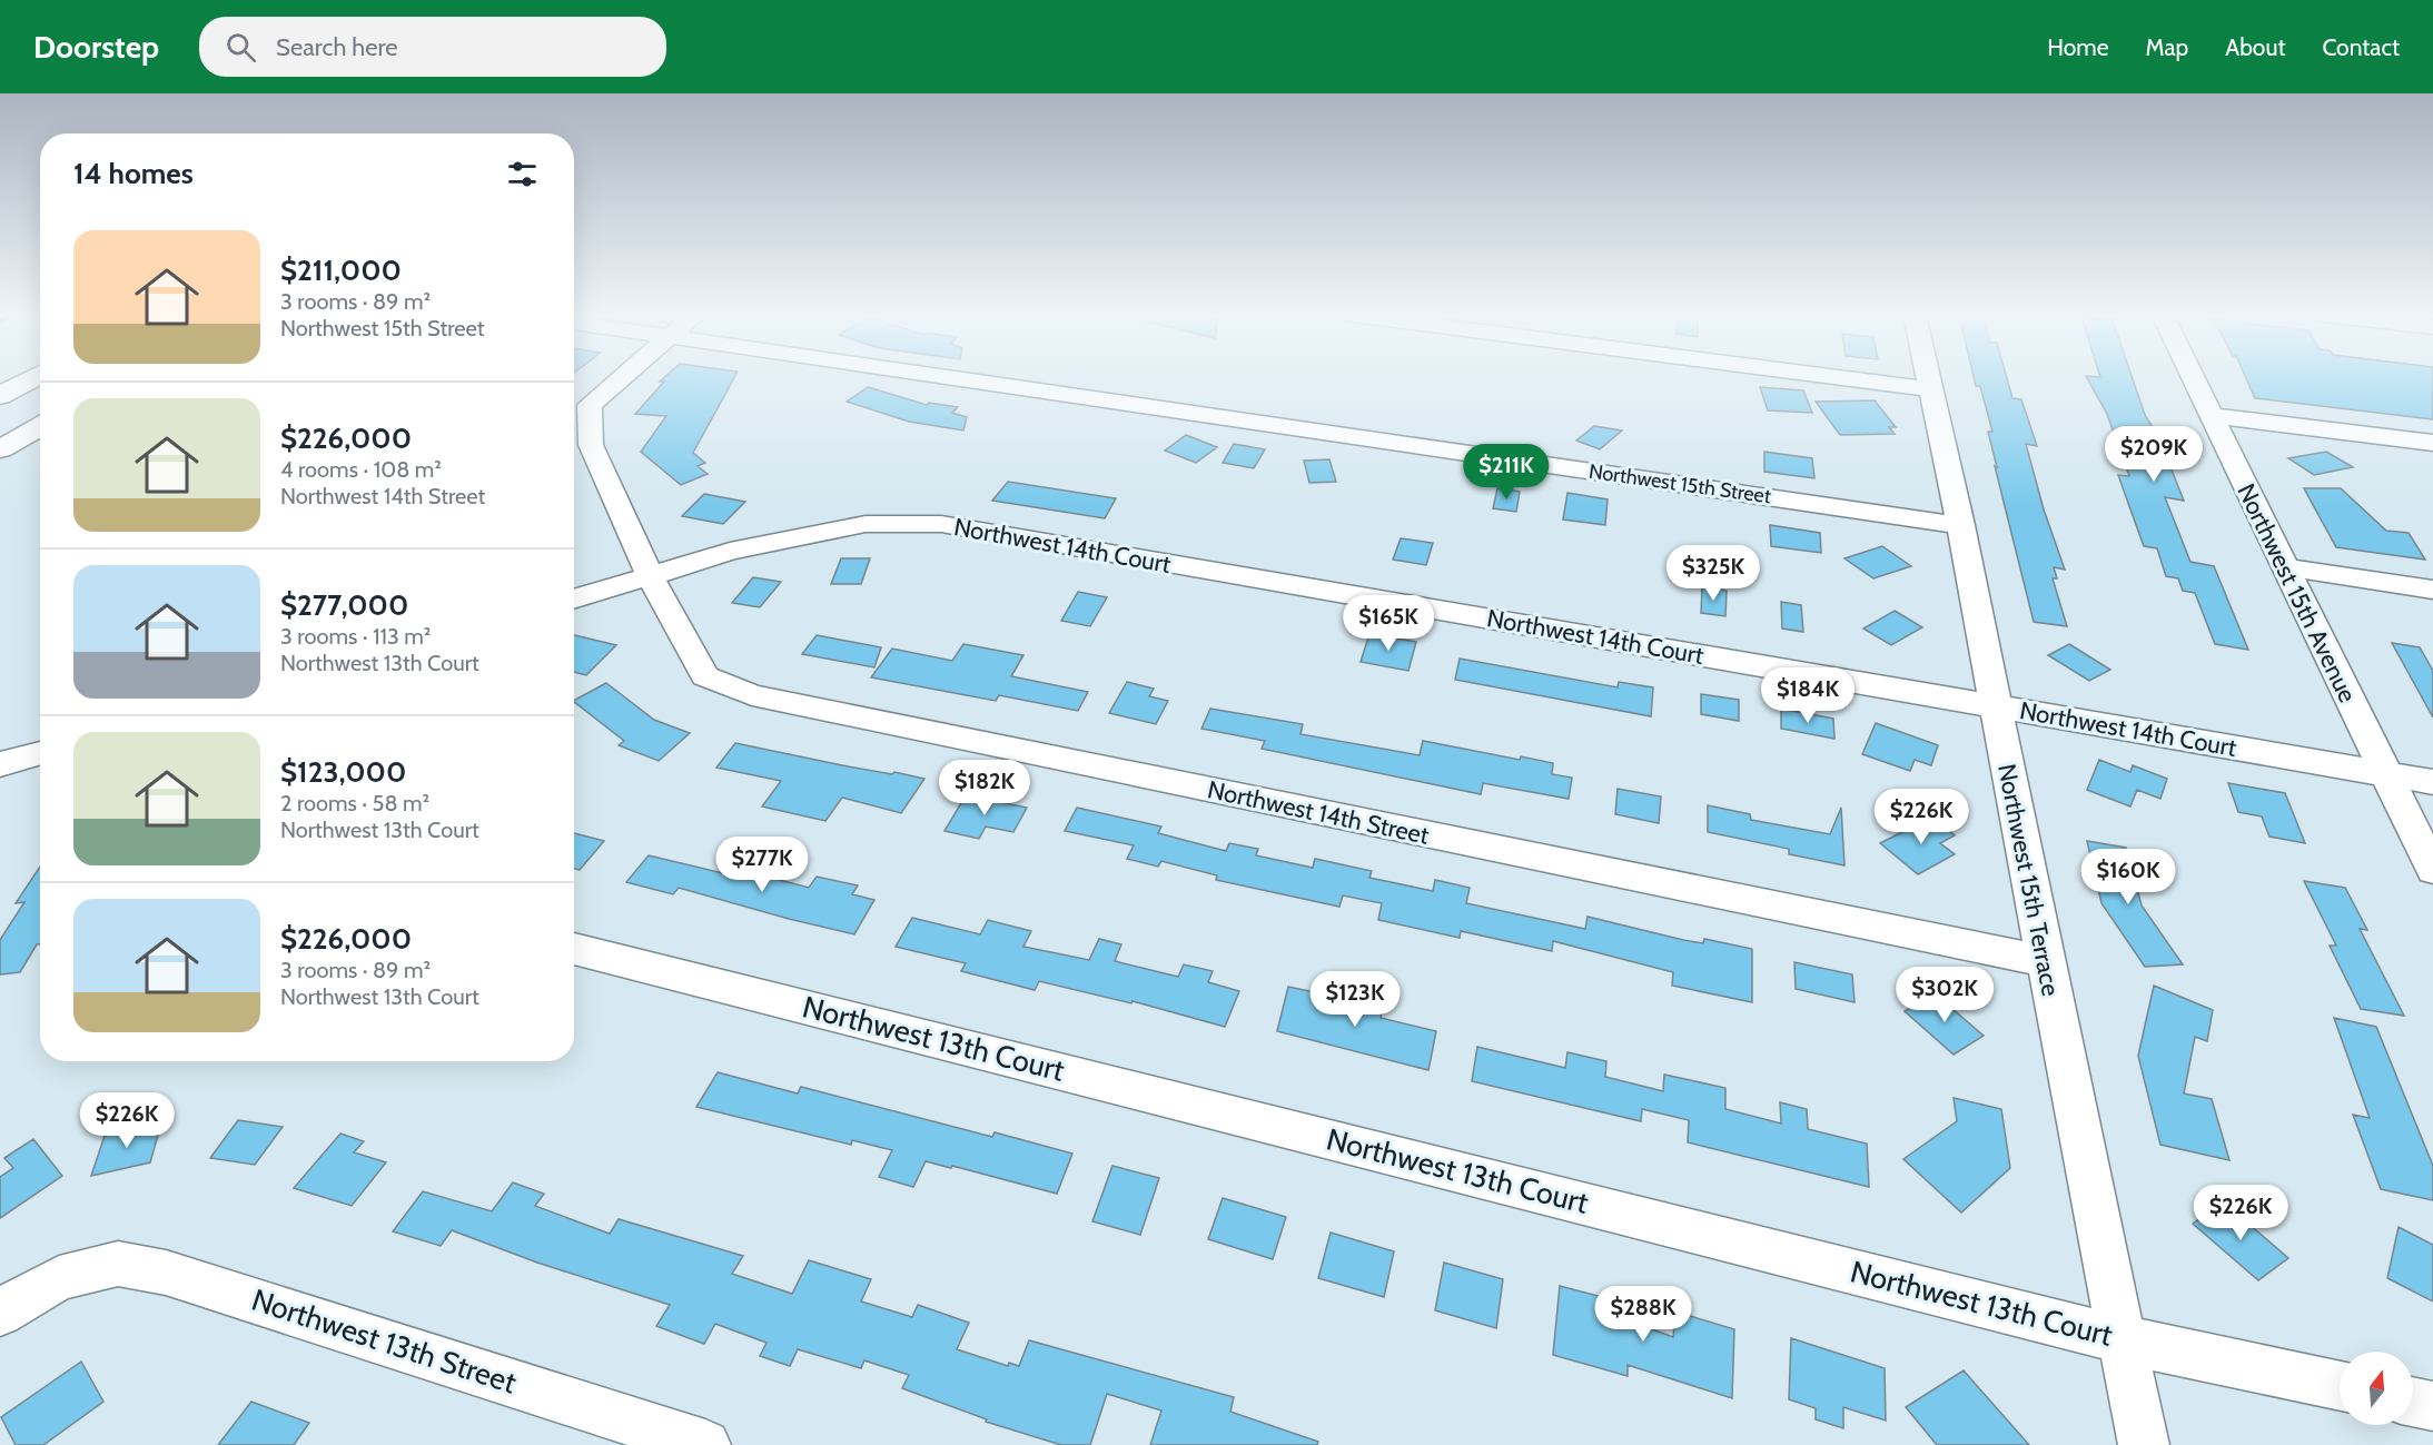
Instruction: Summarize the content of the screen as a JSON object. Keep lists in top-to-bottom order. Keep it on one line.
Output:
{"streets":{"street":["Northwest 15th Street","Northwest 14th Court","Northwest 15th Avenue","Northwest 14th Street","Northwest 15th Terrace","Northwest 13th Court","Northwest 13th Street"]},"crossings":[["Northwest 15th Street","Northwest 15th Terrace"],["Northwest 14th Court","Northwest 15th Avenue"],["Northwest 14th Court","Northwest 14th Street"],["Northwest 14th Court","Northwest 15th Terrace"],["Northwest 14th Street","Northwest 15th Terrace"],["Northwest 15th Terrace","Northwest 13th Court"]],"north":"top","page":{"header":"Doorstep","search":"Search here","nav":["Home","Map","About","Contact"],"heading":"14 homes","list":[{"name":"$211,000","note":"3 rooms · 89 m² · Northwest 15th Street"},{"name":"$226,000","note":"4 rooms · 108 m² · Northwest 14th Street"},{"name":"$277,000","note":"3 rooms · 113 m² · Northwest 13th Court"},{"name":"$123,000","note":"2 rooms · 58 m² · Northwest 13th Court"},{"name":"$226,000","note":"3 rooms · 89 m² · Northwest 13th Court"}],"price":["$209K","$211K","$325K","$165K","$184K","$182K","$226K","$277K","$160K","$302K","$123K","$226K","$226K","$288K"]}}
